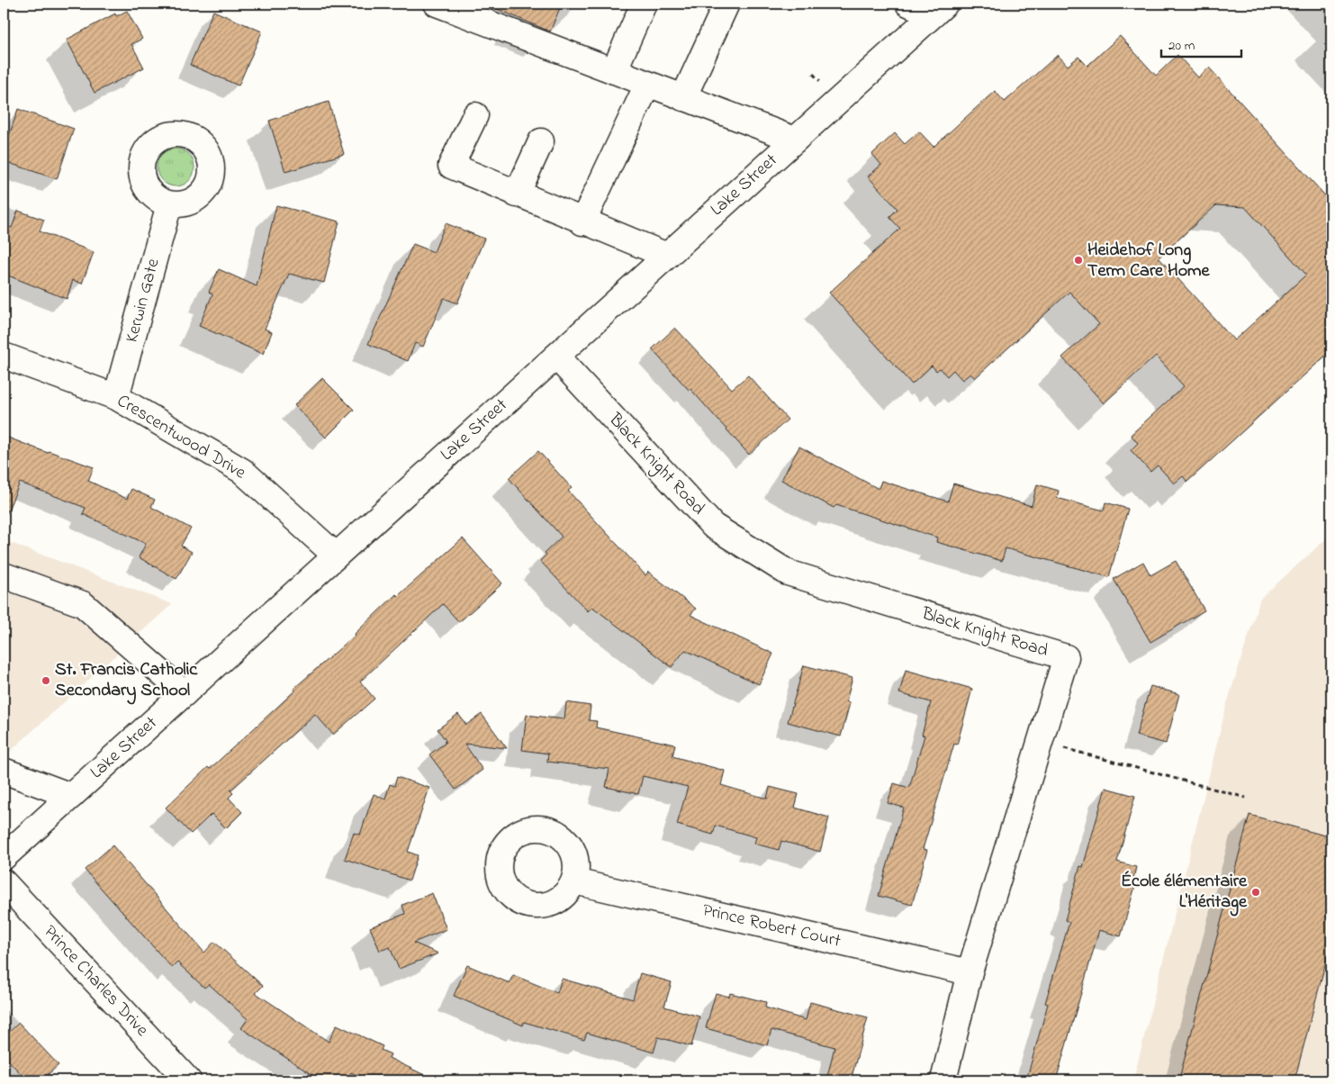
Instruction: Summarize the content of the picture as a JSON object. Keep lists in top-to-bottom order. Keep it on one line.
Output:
{"streets":{"street":["Lake Street","Kerwin Gate","Crescentwood Drive","Black Knight Road","Prince Robert Court","Prince Charles Drive"]},"crossings":[["Lake Street","Crescentwood Drive"],["Lake Street","Black Knight Road"],["Kerwin Gate","Crescentwood Drive"],["Black Knight Road","Prince Robert Court"]],"places":["Heidehof Long Term Care Home","St. Francis Catholic Secondary School","École élémentaire L'Héritage"],"scale_bar":"20 m"}
